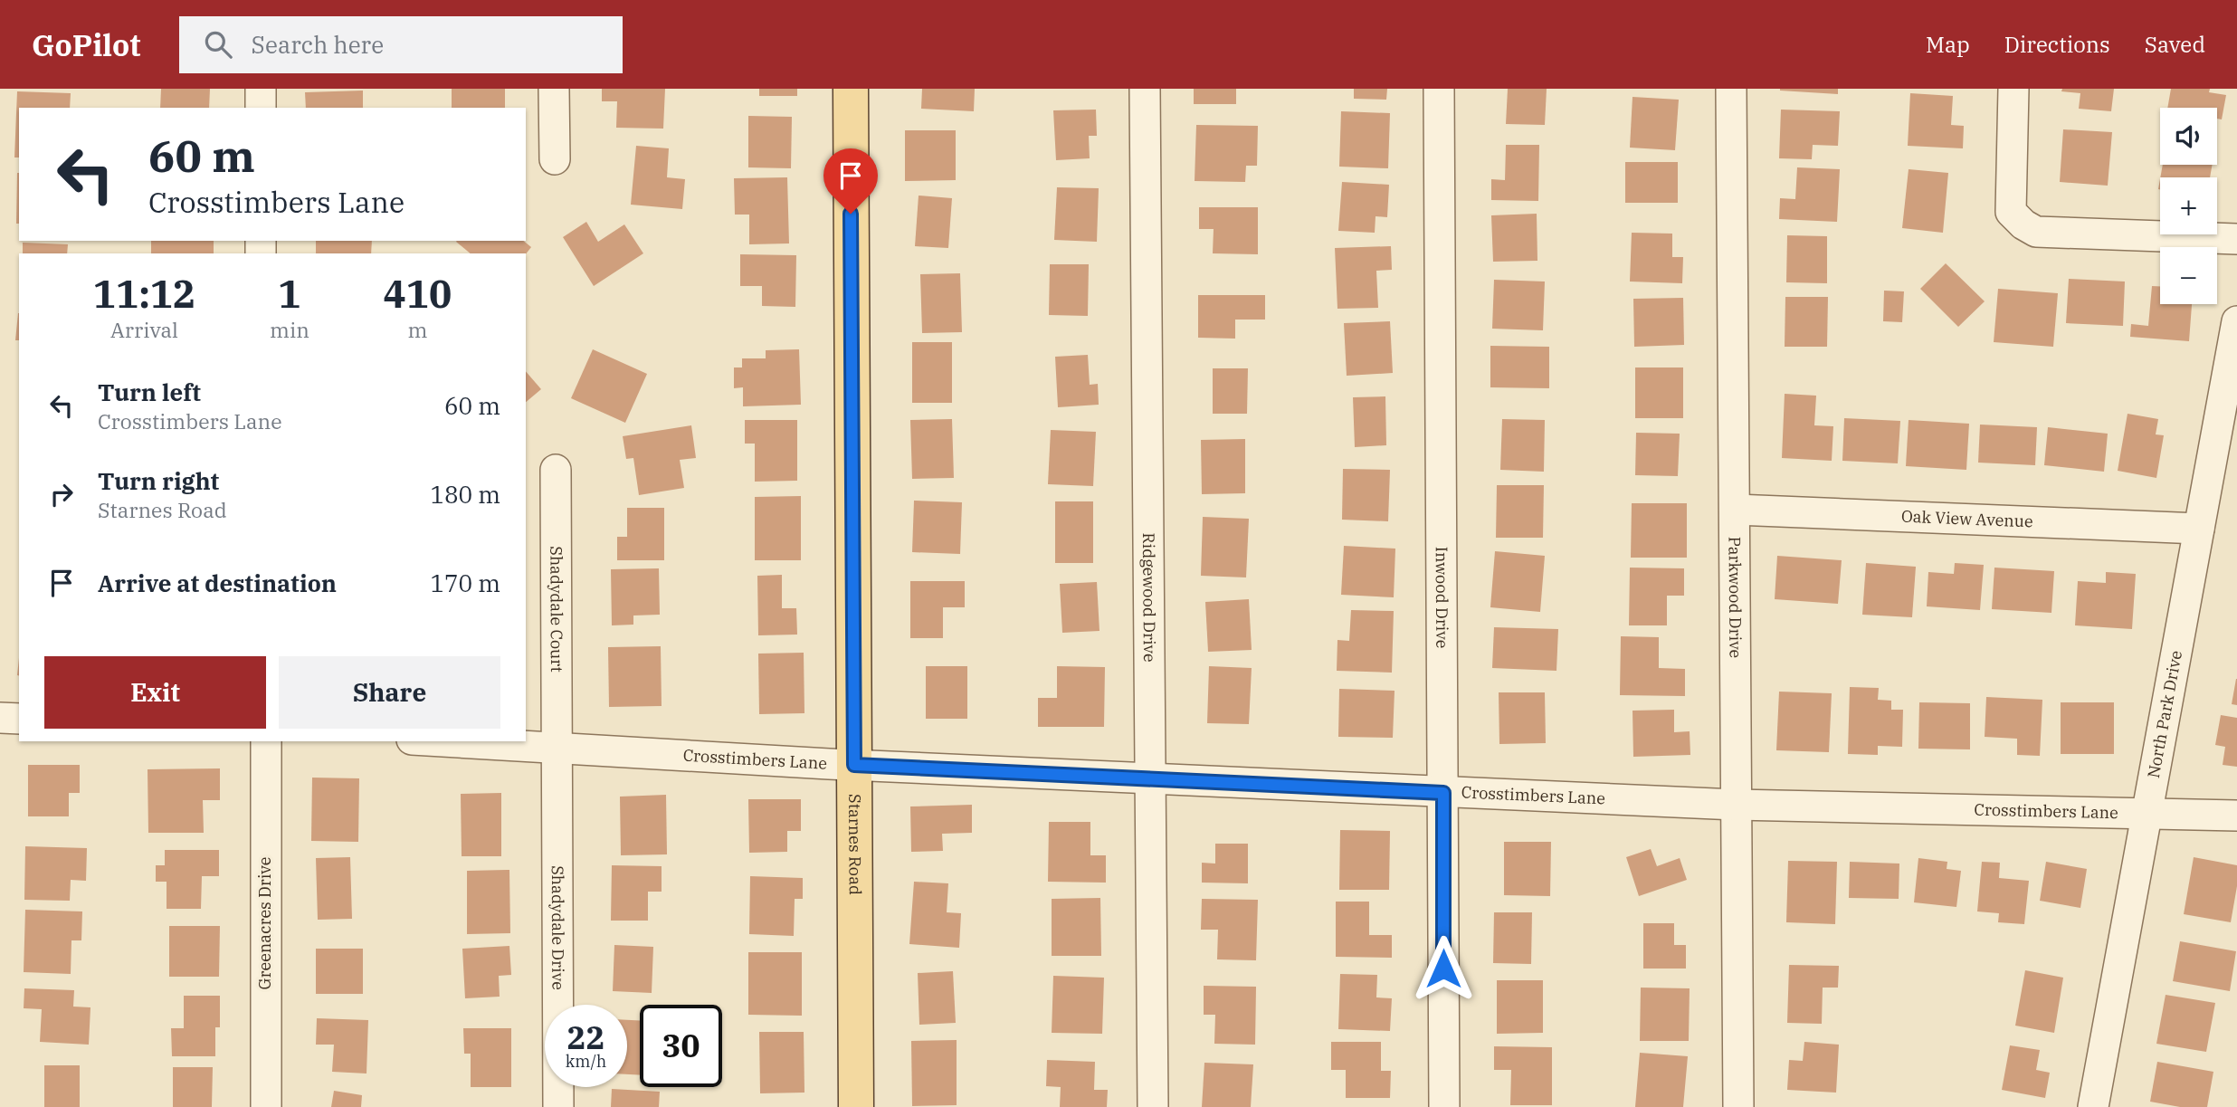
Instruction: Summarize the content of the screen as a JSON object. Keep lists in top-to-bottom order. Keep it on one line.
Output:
{"streets":{"main road":["Starnes Road"],"street":["Oak View Avenue","Ridgewood Drive","Parkwood Drive","Inwood Drive","Shadydale Court","North Park Drive","Crosstimbers Lane","Greenacres Drive","Shadydale Drive"]},"crossings":[["Oak View Avenue","Parkwood Drive"],["Oak View Avenue","North Park Drive"],["Ridgewood Drive","Crosstimbers Lane"],["Parkwood Drive","Crosstimbers Lane"],["Inwood Drive","Crosstimbers Lane"],["Shadydale Court","Crosstimbers Lane"],["Shadydale Court","Shadydale Drive"],["North Park Drive","Crosstimbers Lane"],["Crosstimbers Lane","Starnes Road"],["Crosstimbers Lane","Shadydale Drive"]],"page":{"header":"GoPilot","search":"Search here","nav":["Map","Directions","Saved"],"map_buttons":["+","−"],"turn":["60 m","Crosstimbers Lane"],"eta":["11:12","Arrival","1","min","410","m"],"list":[{"name":"Turn left","note":"Crosstimbers Lane","value":"60 m"},{"name":"Turn right","note":"Starnes Road","value":"180 m"},{"name":"Arrive at destination","value":"170 m"}],"buttons":["Exit","Share"],"speed":"22 km/h","limit":"30"}}
